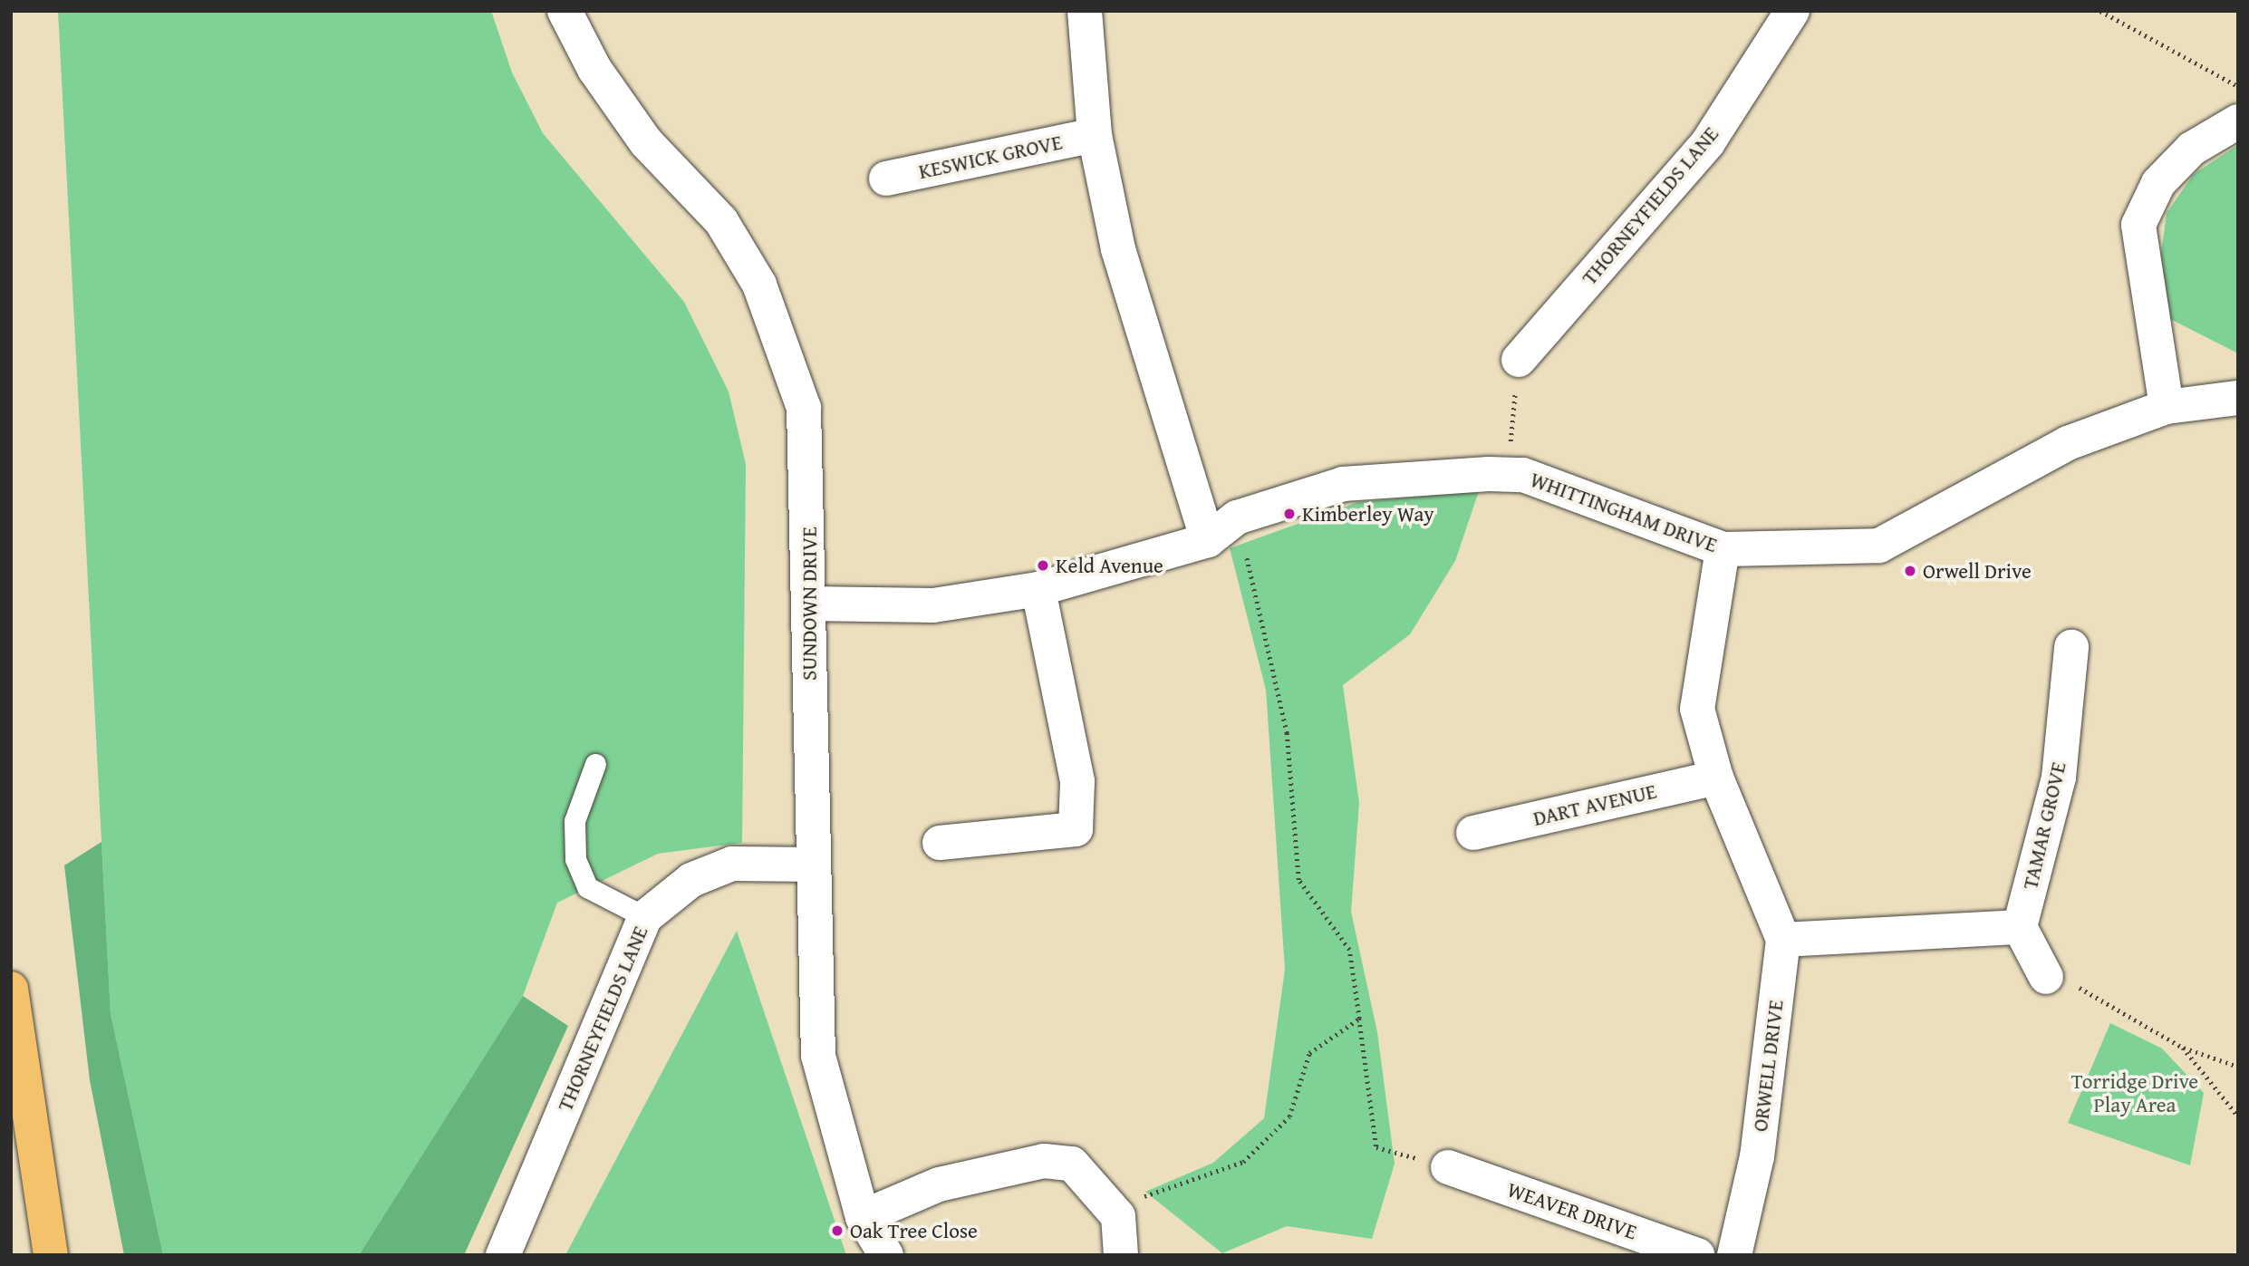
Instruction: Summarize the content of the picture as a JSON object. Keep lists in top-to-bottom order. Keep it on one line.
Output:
{"streets":{"street":["KESWICK GROVE","THORNEYFIELDS LANE","WHITTINGHAM DRIVE","SUNDOWN DRIVE","DART AVENUE","TAMAR GROVE","ORWELL DRIVE","WEAVER DRIVE"]},"crossings":[["THORNEYFIELDS LANE","SUNDOWN DRIVE"],["WHITTINGHAM DRIVE","SUNDOWN DRIVE"],["WHITTINGHAM DRIVE","ORWELL DRIVE"],["DART AVENUE","ORWELL DRIVE"]],"parks":["Torridge Drive Play Area"],"places":["Kimberley Way","Keld Avenue","Orwell Drive","Oak Tree Close"]}
